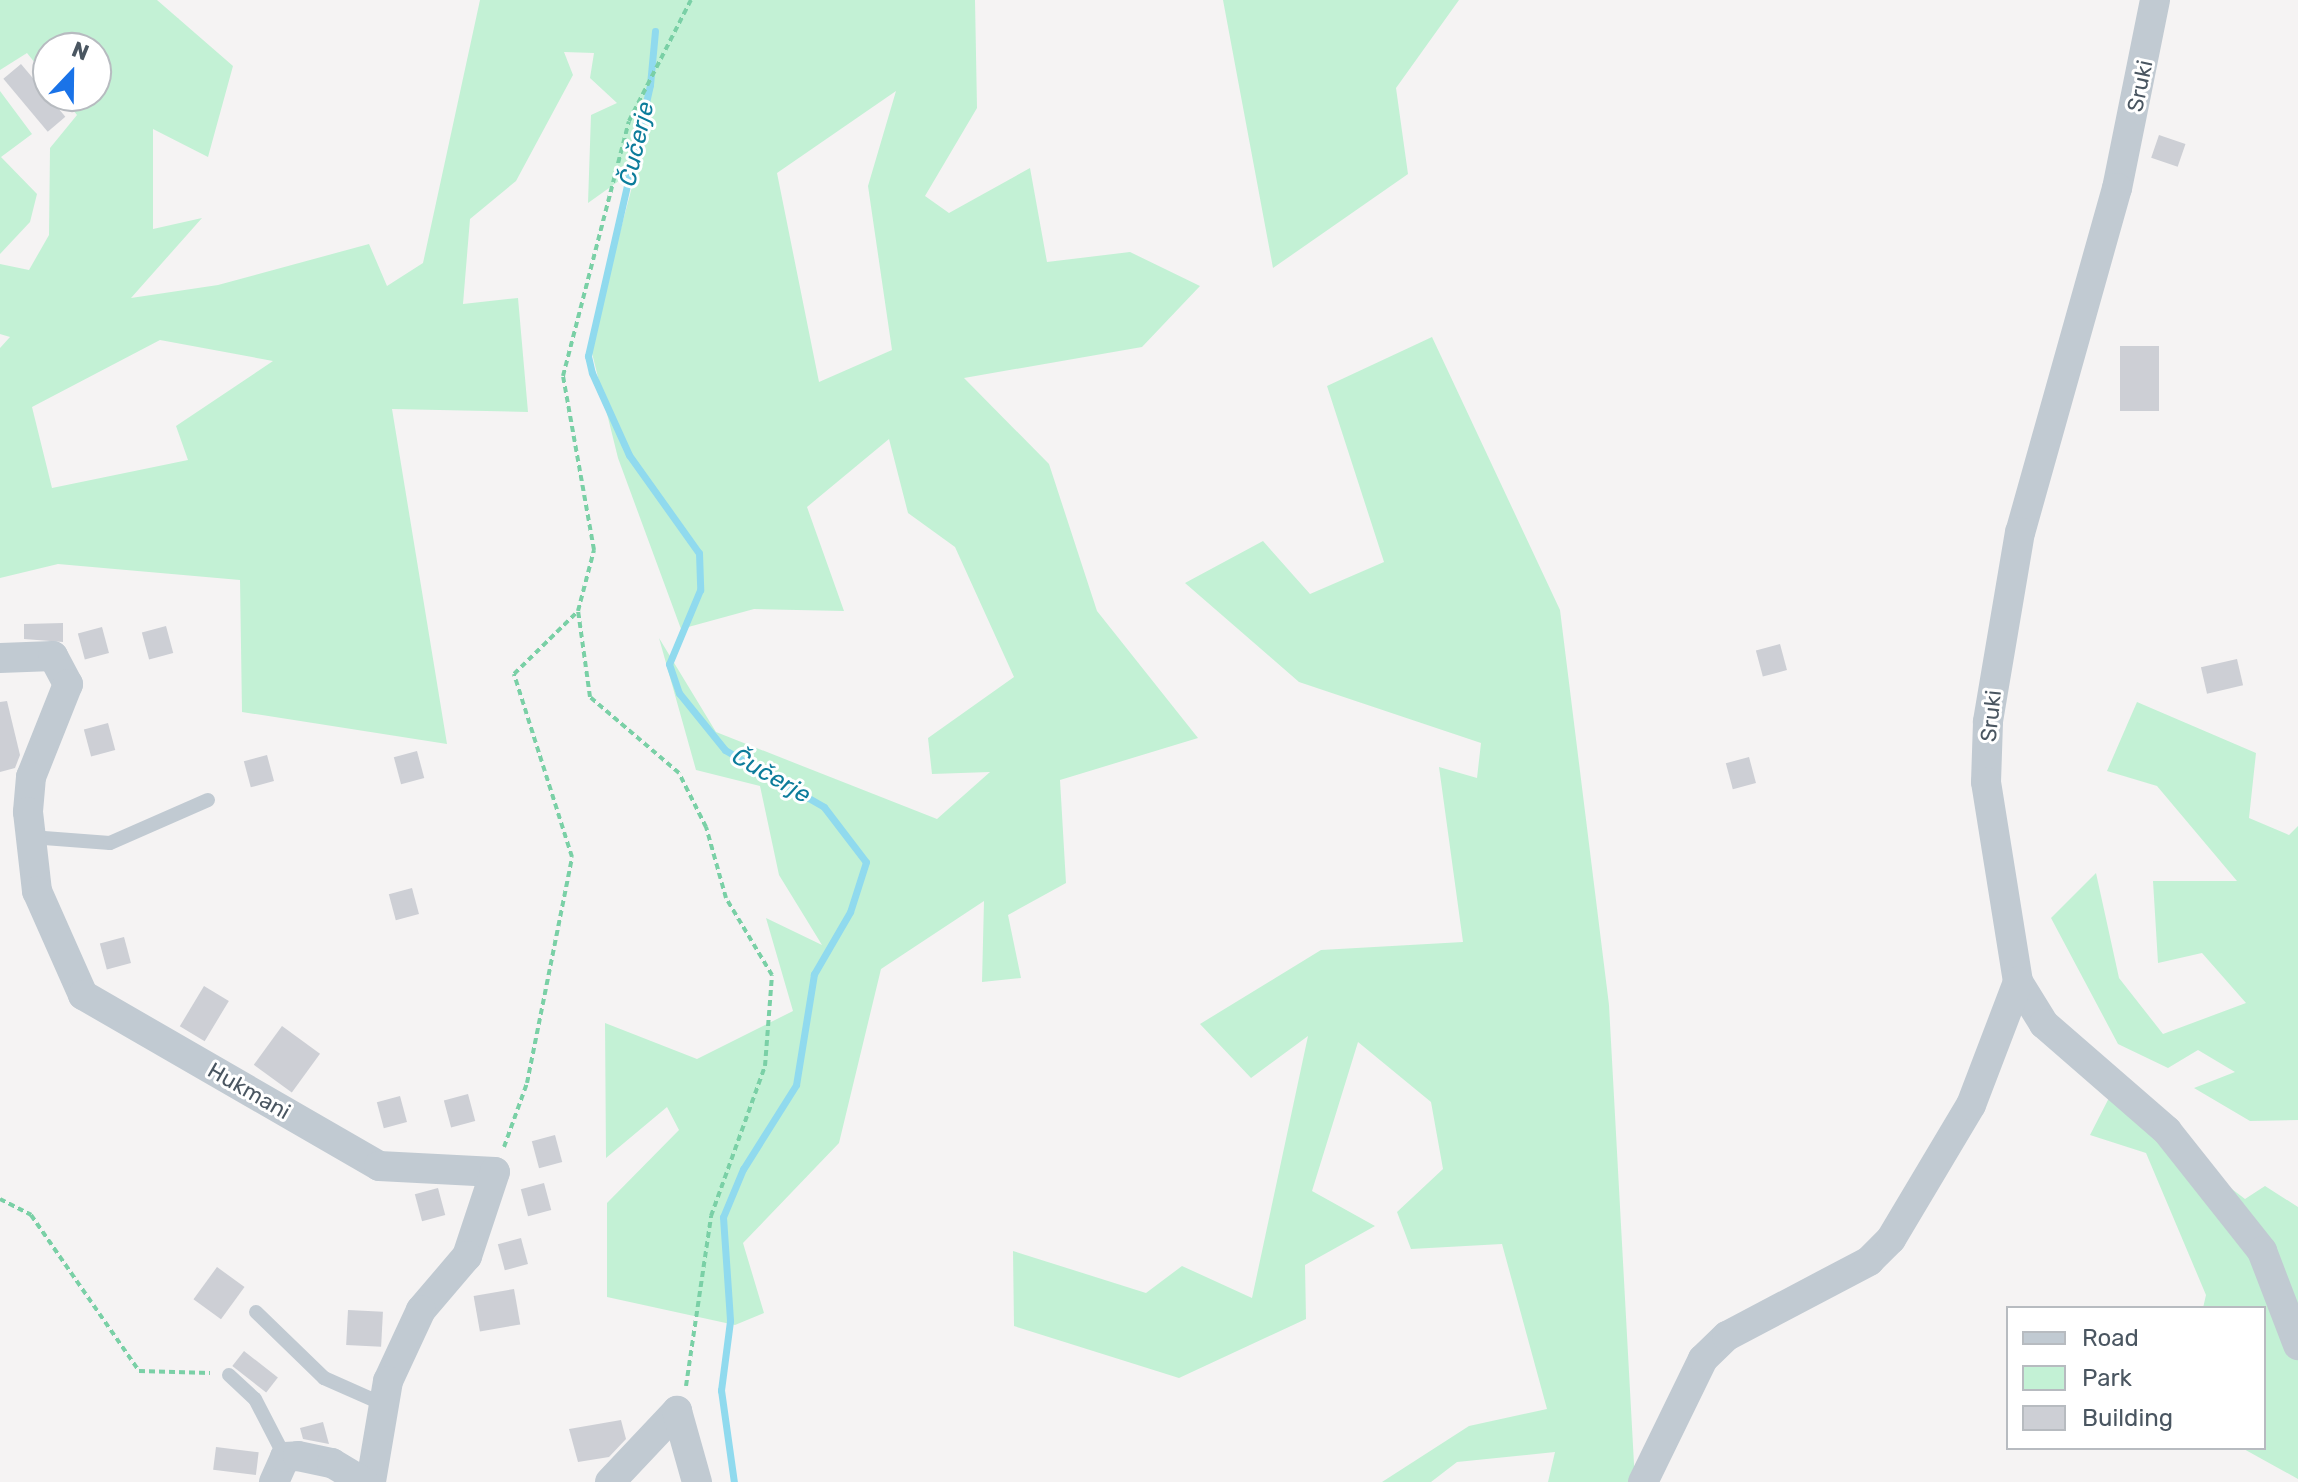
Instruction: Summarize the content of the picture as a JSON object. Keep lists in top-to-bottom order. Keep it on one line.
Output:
{"streets":{"street":["Sruki","Hukmani"]},"water":["Čučerje"],"legend":["Road","Park","Building"],"north":"top"}
